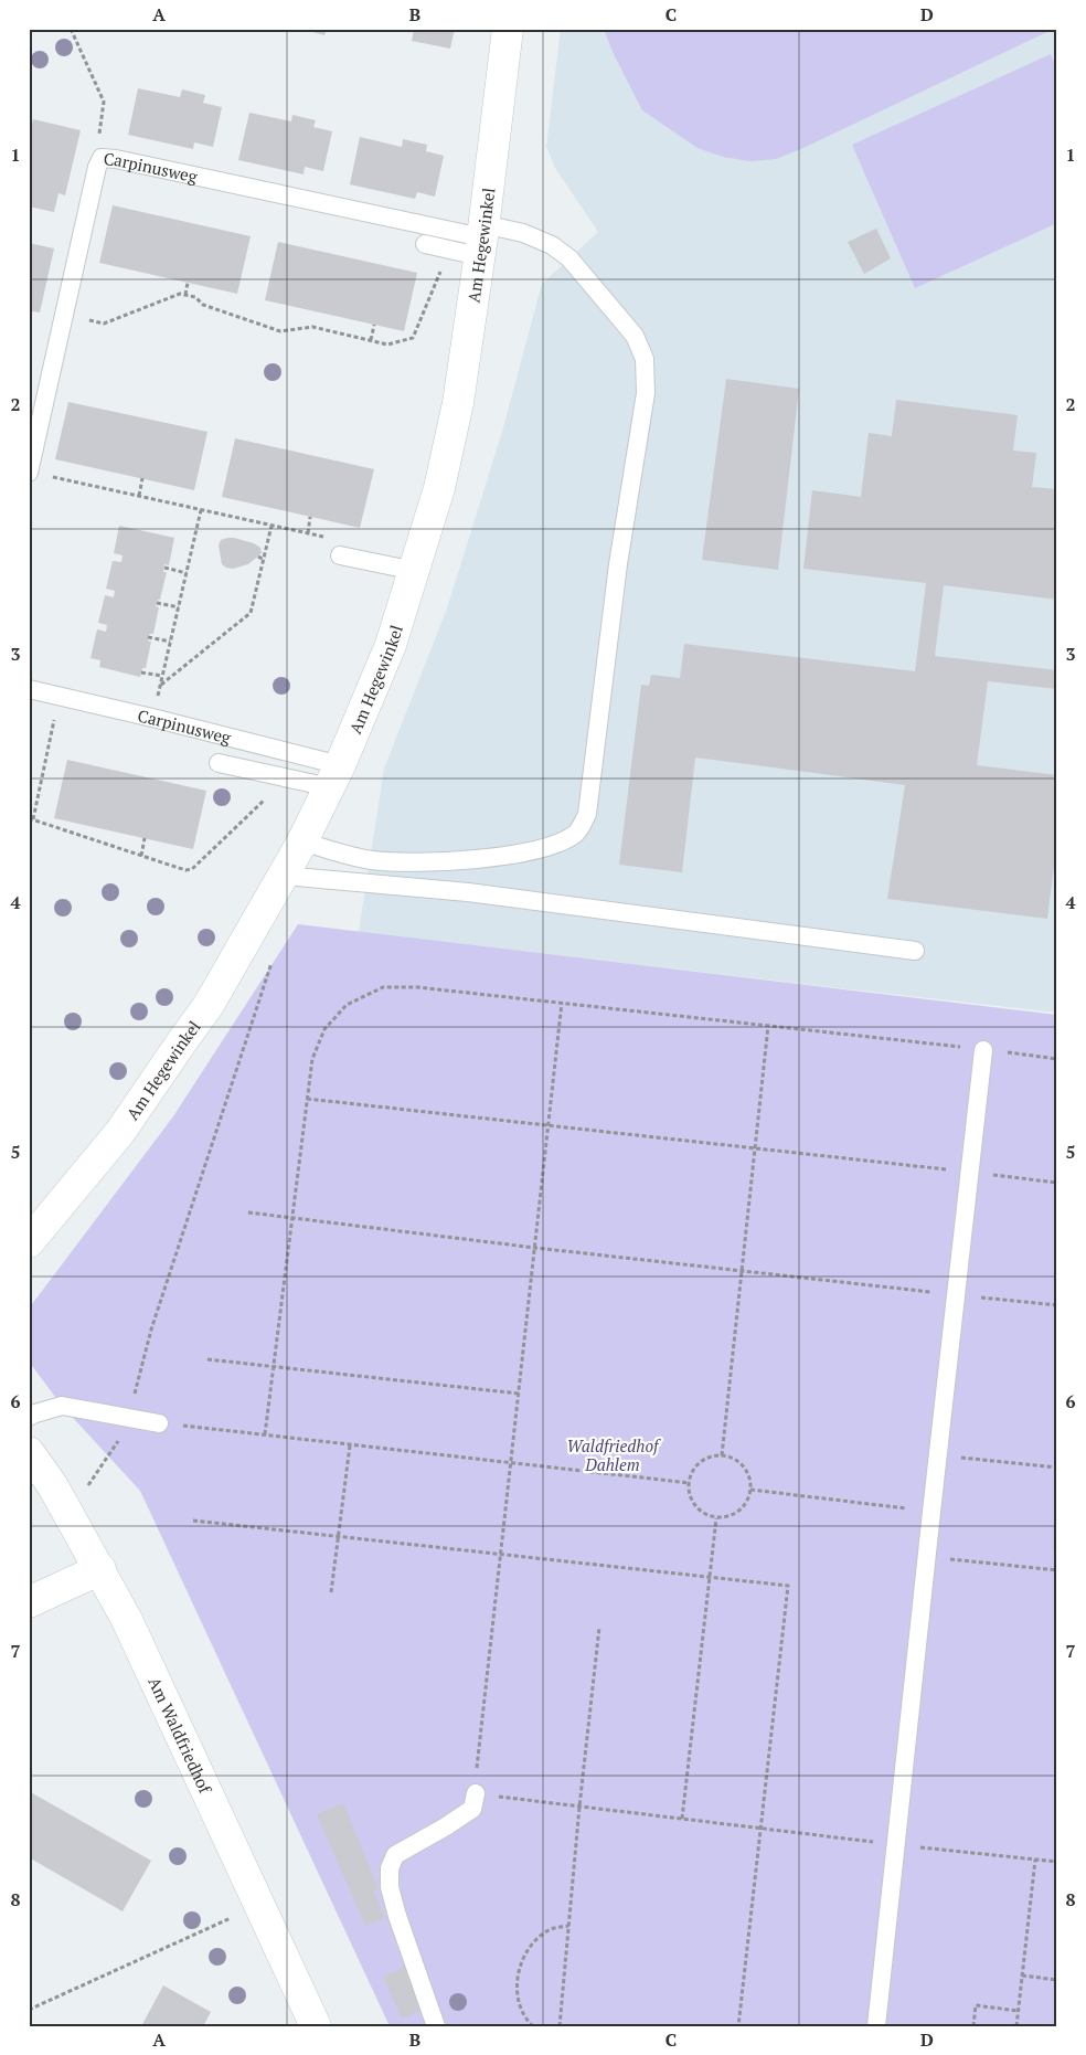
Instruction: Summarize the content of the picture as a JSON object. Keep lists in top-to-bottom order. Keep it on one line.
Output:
{"streets":{"street":["Am Hegewinkel","Am Waldfriedhof"],"lane":["Carpinusweg"]},"crossings":[["Carpinusweg","Am Hegewinkel"]],"parks":["Waldfriedhof Dahlem"],"grid":{"columns":["A","B","C","D"],"rows":["1","2","3","4","5","6","7","8"]}}
